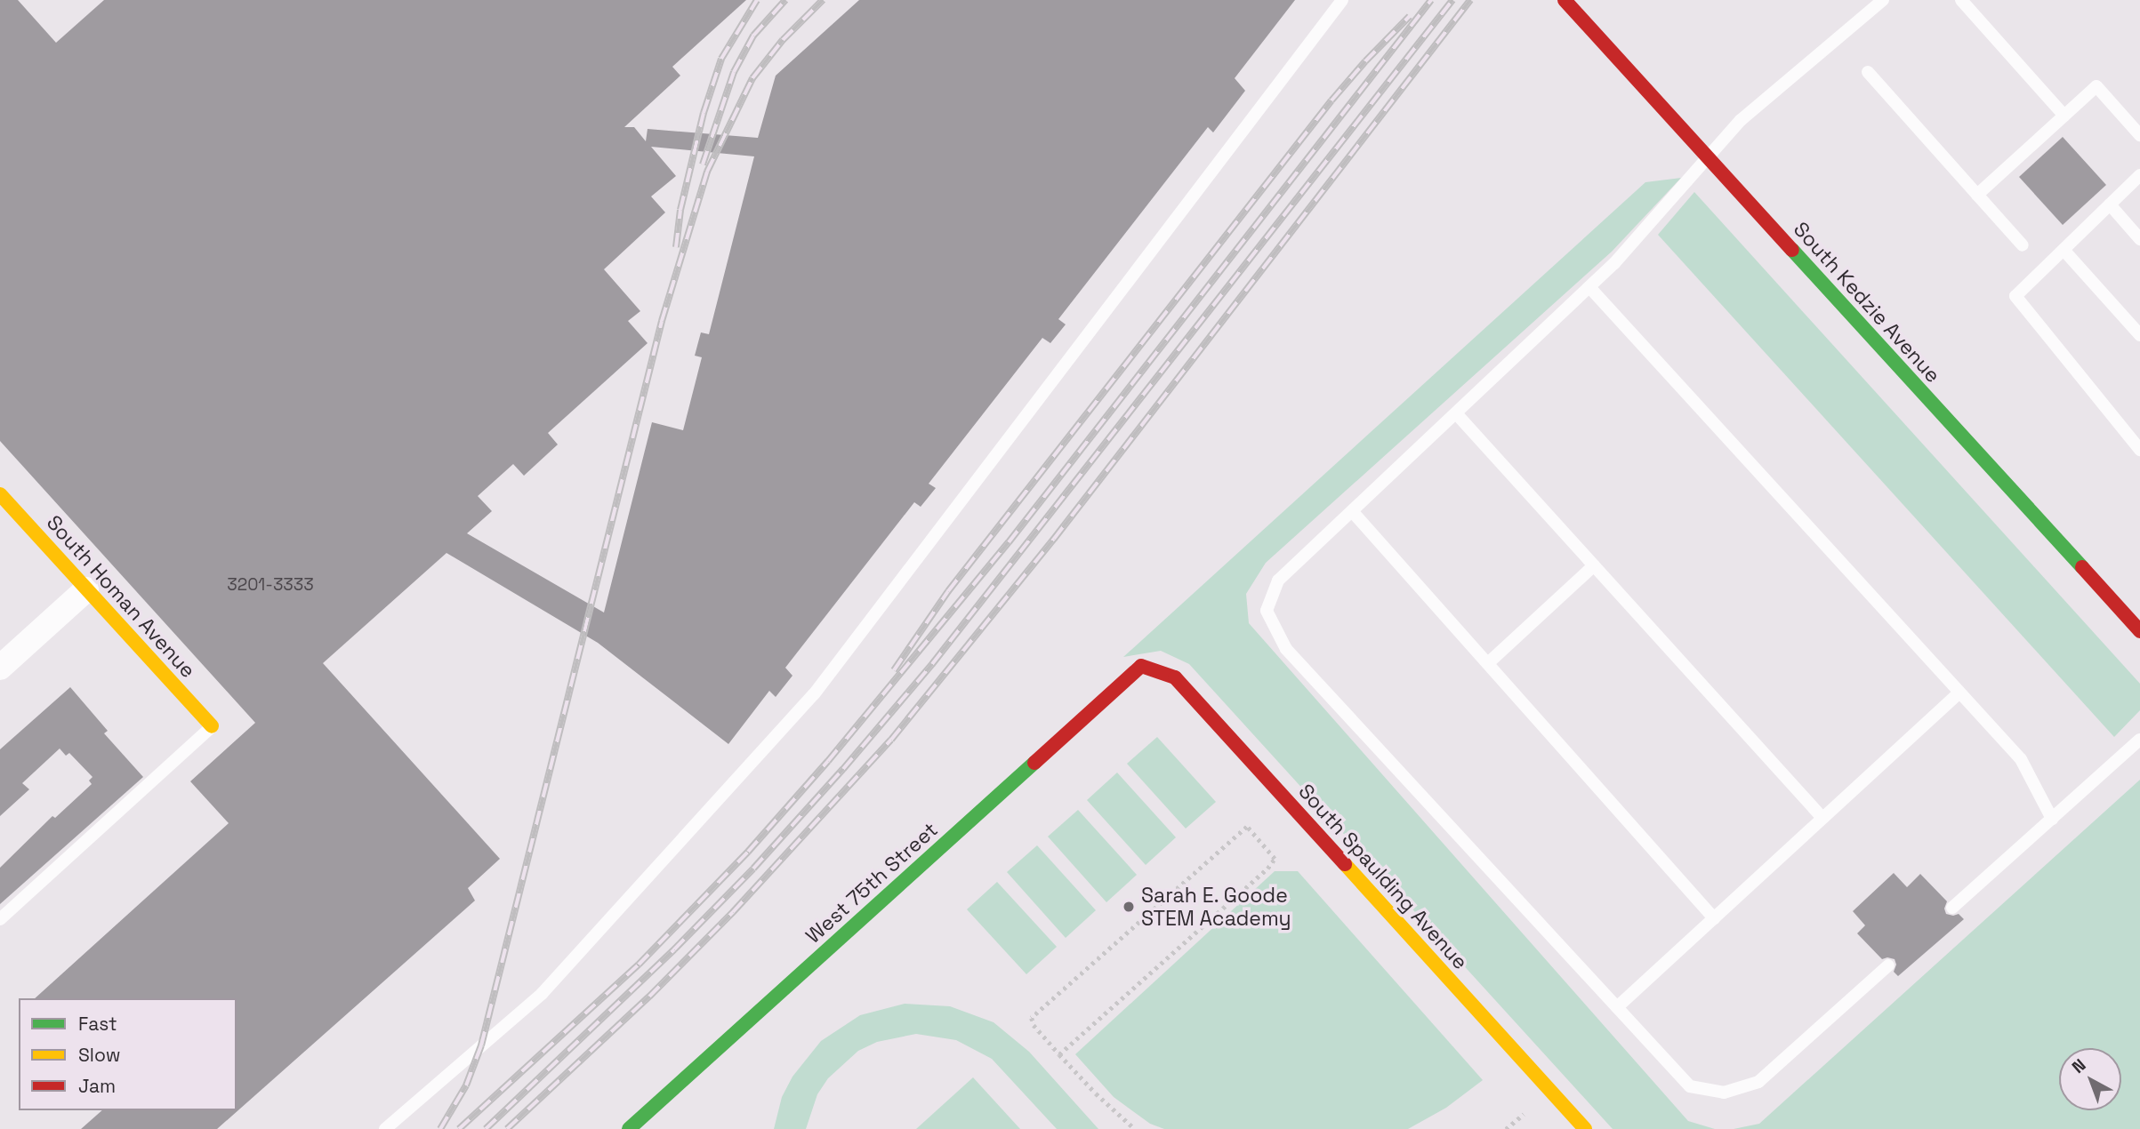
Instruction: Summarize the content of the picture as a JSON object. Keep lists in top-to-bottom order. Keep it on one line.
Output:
{"streets":{"street":["South Kedzie Avenue","South Homan Avenue","South Spaulding Avenue","West 75th Street"]},"crossings":[["South Spaulding Avenue","West 75th Street"]],"places":["Sarah E. Goode STEM Academy"],"house_numbers":["3201-3333"],"legend":["Fast","Slow","Jam"],"north":"top left"}
